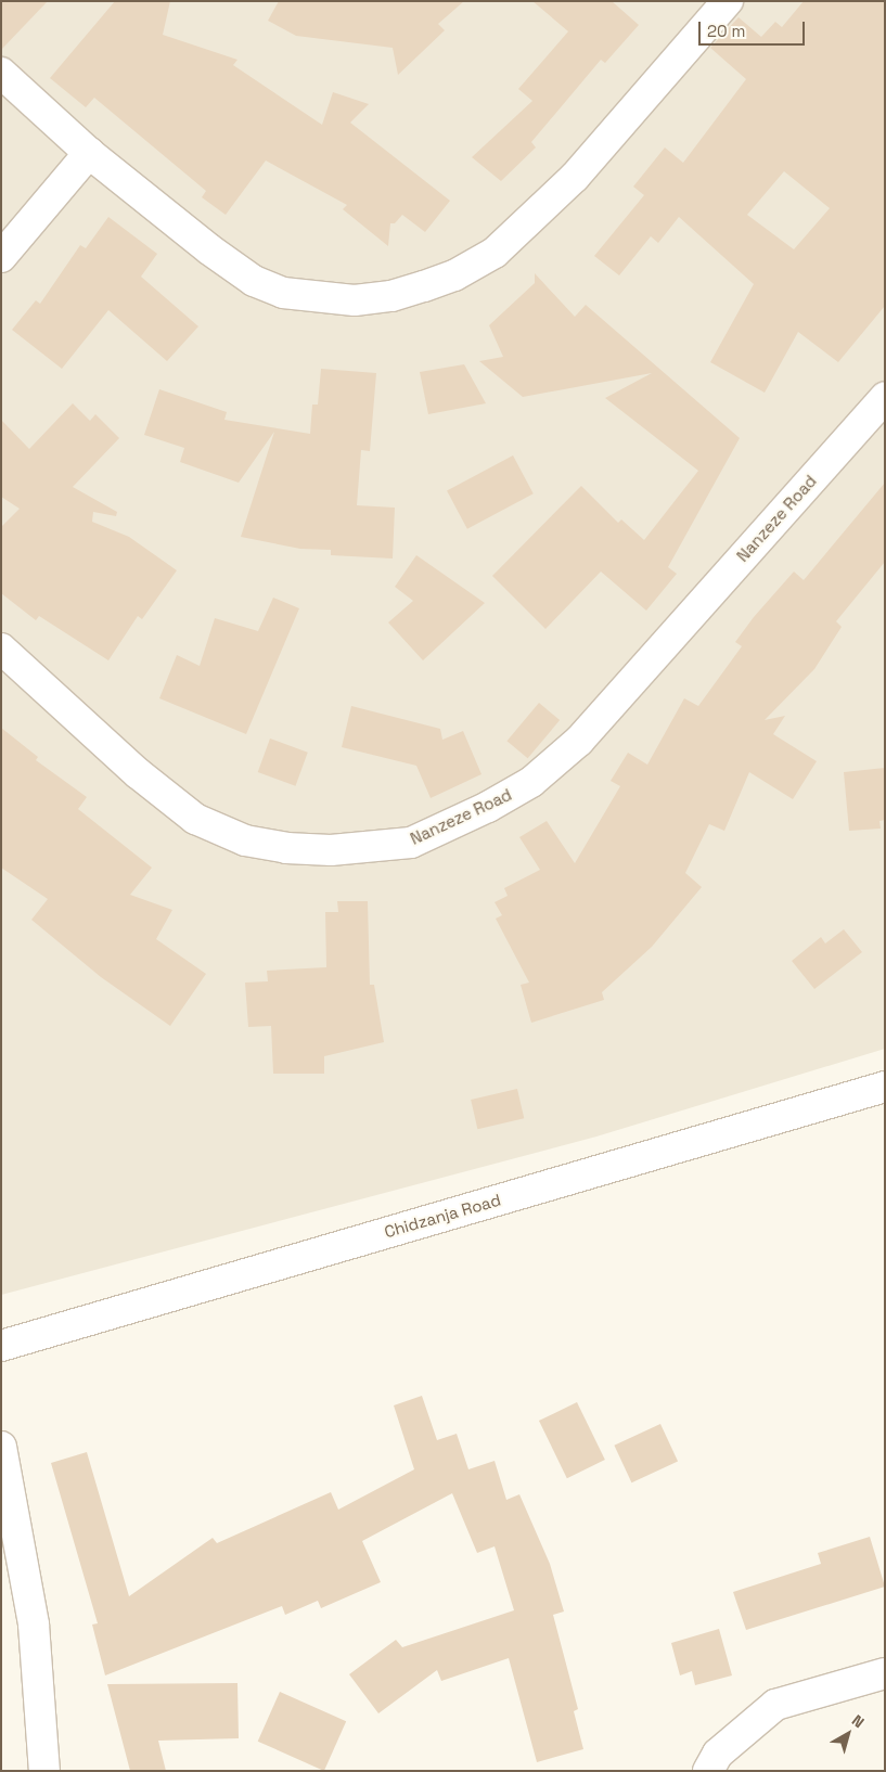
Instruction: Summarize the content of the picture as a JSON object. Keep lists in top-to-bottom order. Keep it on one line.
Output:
{"streets":{"street":["Nanzeze Road","Chidzanja Road"]},"scale_bar":"20 m","north":"top right"}
